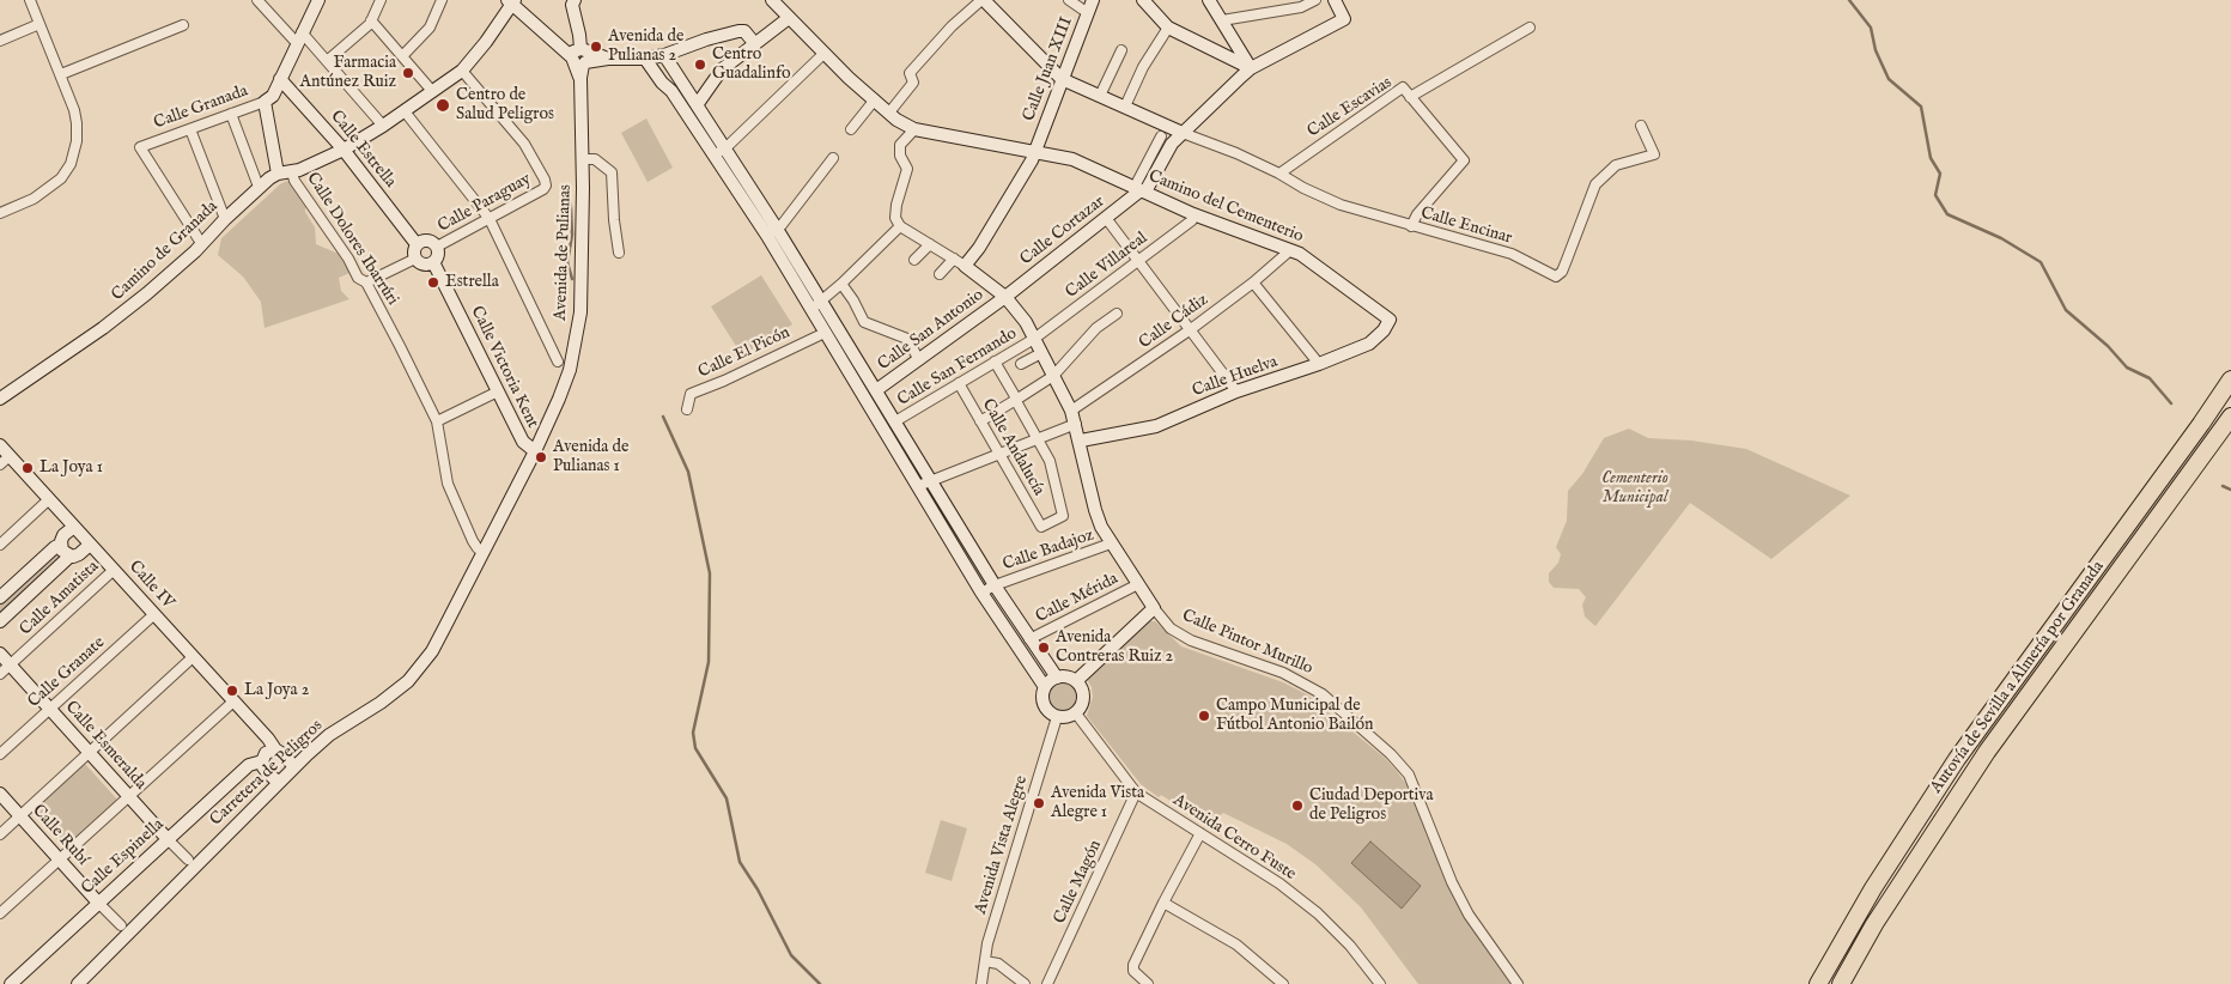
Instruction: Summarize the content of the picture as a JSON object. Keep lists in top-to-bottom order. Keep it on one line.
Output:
{"streets":{"highway":["Autovía de Sevilla a Almería por Granada"],"street":["Calle Juan XIII","Calle Granada","Calle Escavias","Calle Estrella","Calle Paraguay","Camino del Cementerio","Calle Encinar","Calle Cortazar","Calle Dolores Ibarrúri","Camino de Granada","Avenida de Pulianas","Calle Villareal","Calle Cádiz","Calle San Antonio","Calle El Picón","Calle Victoria Kent","Calle San Fernando","Calle Huelva","Calle Andalucía","Calle Badajoz","Calle IV","Calle Amatista","Calle Mérida","Calle Pintor Murillo","Calle Granate","Calle Esmeralda","Carretera de Peligros","Calle Rubí","Avenida Cerro Fuste","Avenida Vista Alegre","Calle Espinella","Calle Magón"]},"crossings":[["Calle Juan XIII","Camino del Cementerio"],["Calle Juan XIII","Calle Pintor Murillo"],["Calle Granada","Calle Estrella"],["Calle Granada","Camino de Granada"],["Calle Escavias","Calle Encinar"],["Calle Estrella","Calle Paraguay"],["Calle Estrella","Camino de Granada"],["Calle Estrella","Calle Victoria Kent"],["Calle Paraguay","Camino de Granada"],["Calle Paraguay","Calle Victoria Kent"],["Camino del Cementerio","Calle Cortazar"],["Camino del Cementerio","Calle Villareal"],["Camino del Cementerio","Calle Cádiz"],["Camino del Cementerio","Calle Huelva"],["Calle Cortazar","Calle San Antonio"],["Calle Cortazar","Calle Pintor Murillo"],["Calle Dolores Ibarrúri","Camino de Granada"],["Calle Dolores Ibarrúri","Avenida de Pulianas"],["Calle Dolores Ibarrúri","Carretera de Peligros"],["Avenida de Pulianas","Calle Victoria Kent"],["Avenida de Pulianas","Carretera de Peligros"],["Calle Villareal","Calle San Fernando"],["Calle Villareal","Calle Pintor Murillo"],["Calle Cádiz","Calle Pintor Murillo"],["Calle San Antonio","Calle Pintor Murillo"],["Calle San Fernando","Calle Andalucía"],["Calle San Fernando","Calle Pintor Murillo"],["Calle Huelva","Calle Pintor Murillo"],["Calle Badajoz","Calle Pintor Murillo"],["Calle IV","Calle Amatista"],["Calle IV","Calle Granate"],["Calle IV","Carretera de Peligros"],["Calle IV","Calle Espinella"],["Calle Amatista","Calle Esmeralda"],["Calle Mérida","Calle Pintor Murillo"],["Calle Granate","Calle Esmeralda"],["Calle Esmeralda","Calle Espinella"],["Carretera de Peligros","Calle Espinella"],["Calle Rubí","Calle Espinella"],["Avenida Cerro Fuste","Avenida Vista Alegre"],["Avenida Cerro Fuste","Calle Magón"]],"parks":["Cementerio Municipal"],"places":["Avenida de Pulianas 2","Centro Guadalinfo","Farmacia Antúnez Ruiz","Centro de Salud Peligros","Estrella","Avenida de Pulianas 1","La Joya 1","Avenida Contreras Ruiz 2","La Joya 2","Campo Municipal de Fútbol Antonio Bailón","Avenida Vista Alegre 1","Ciudad Deportiva de Peligros"]}
